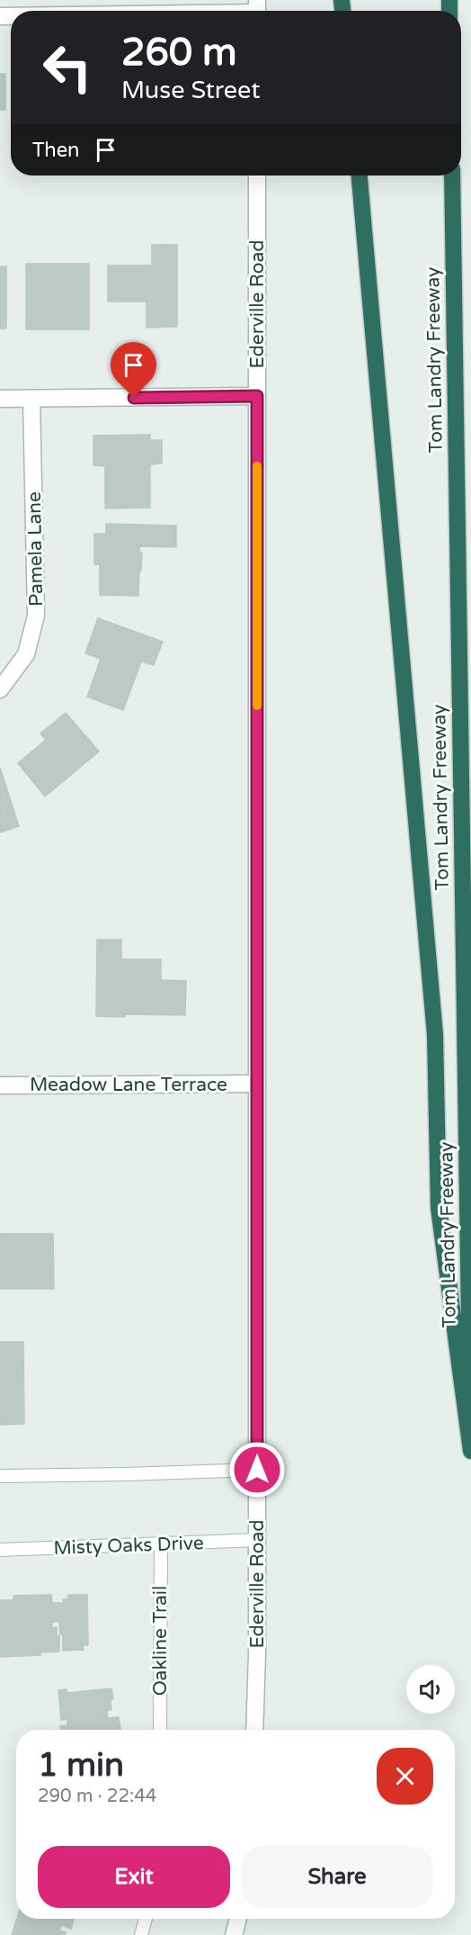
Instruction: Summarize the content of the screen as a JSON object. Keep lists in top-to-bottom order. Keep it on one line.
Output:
{"streets":{"highway":["Tom Landry Freeway"],"street":["Ederville Road","Pamela Lane","Meadow Lane Terrace"],"lane":["Misty Oaks Drive","Oakline Trail"]},"crossings":[["Ederville Road","Meadow Lane Terrace"],["Ederville Road","Misty Oaks Drive"],["Misty Oaks Drive","Oakline Trail"]],"page":{"turn":["260 m","Muse Street"],"then":"Then","heading":["1 min","290 m · 22:44"],"buttons":["Exit","Share"]}}
